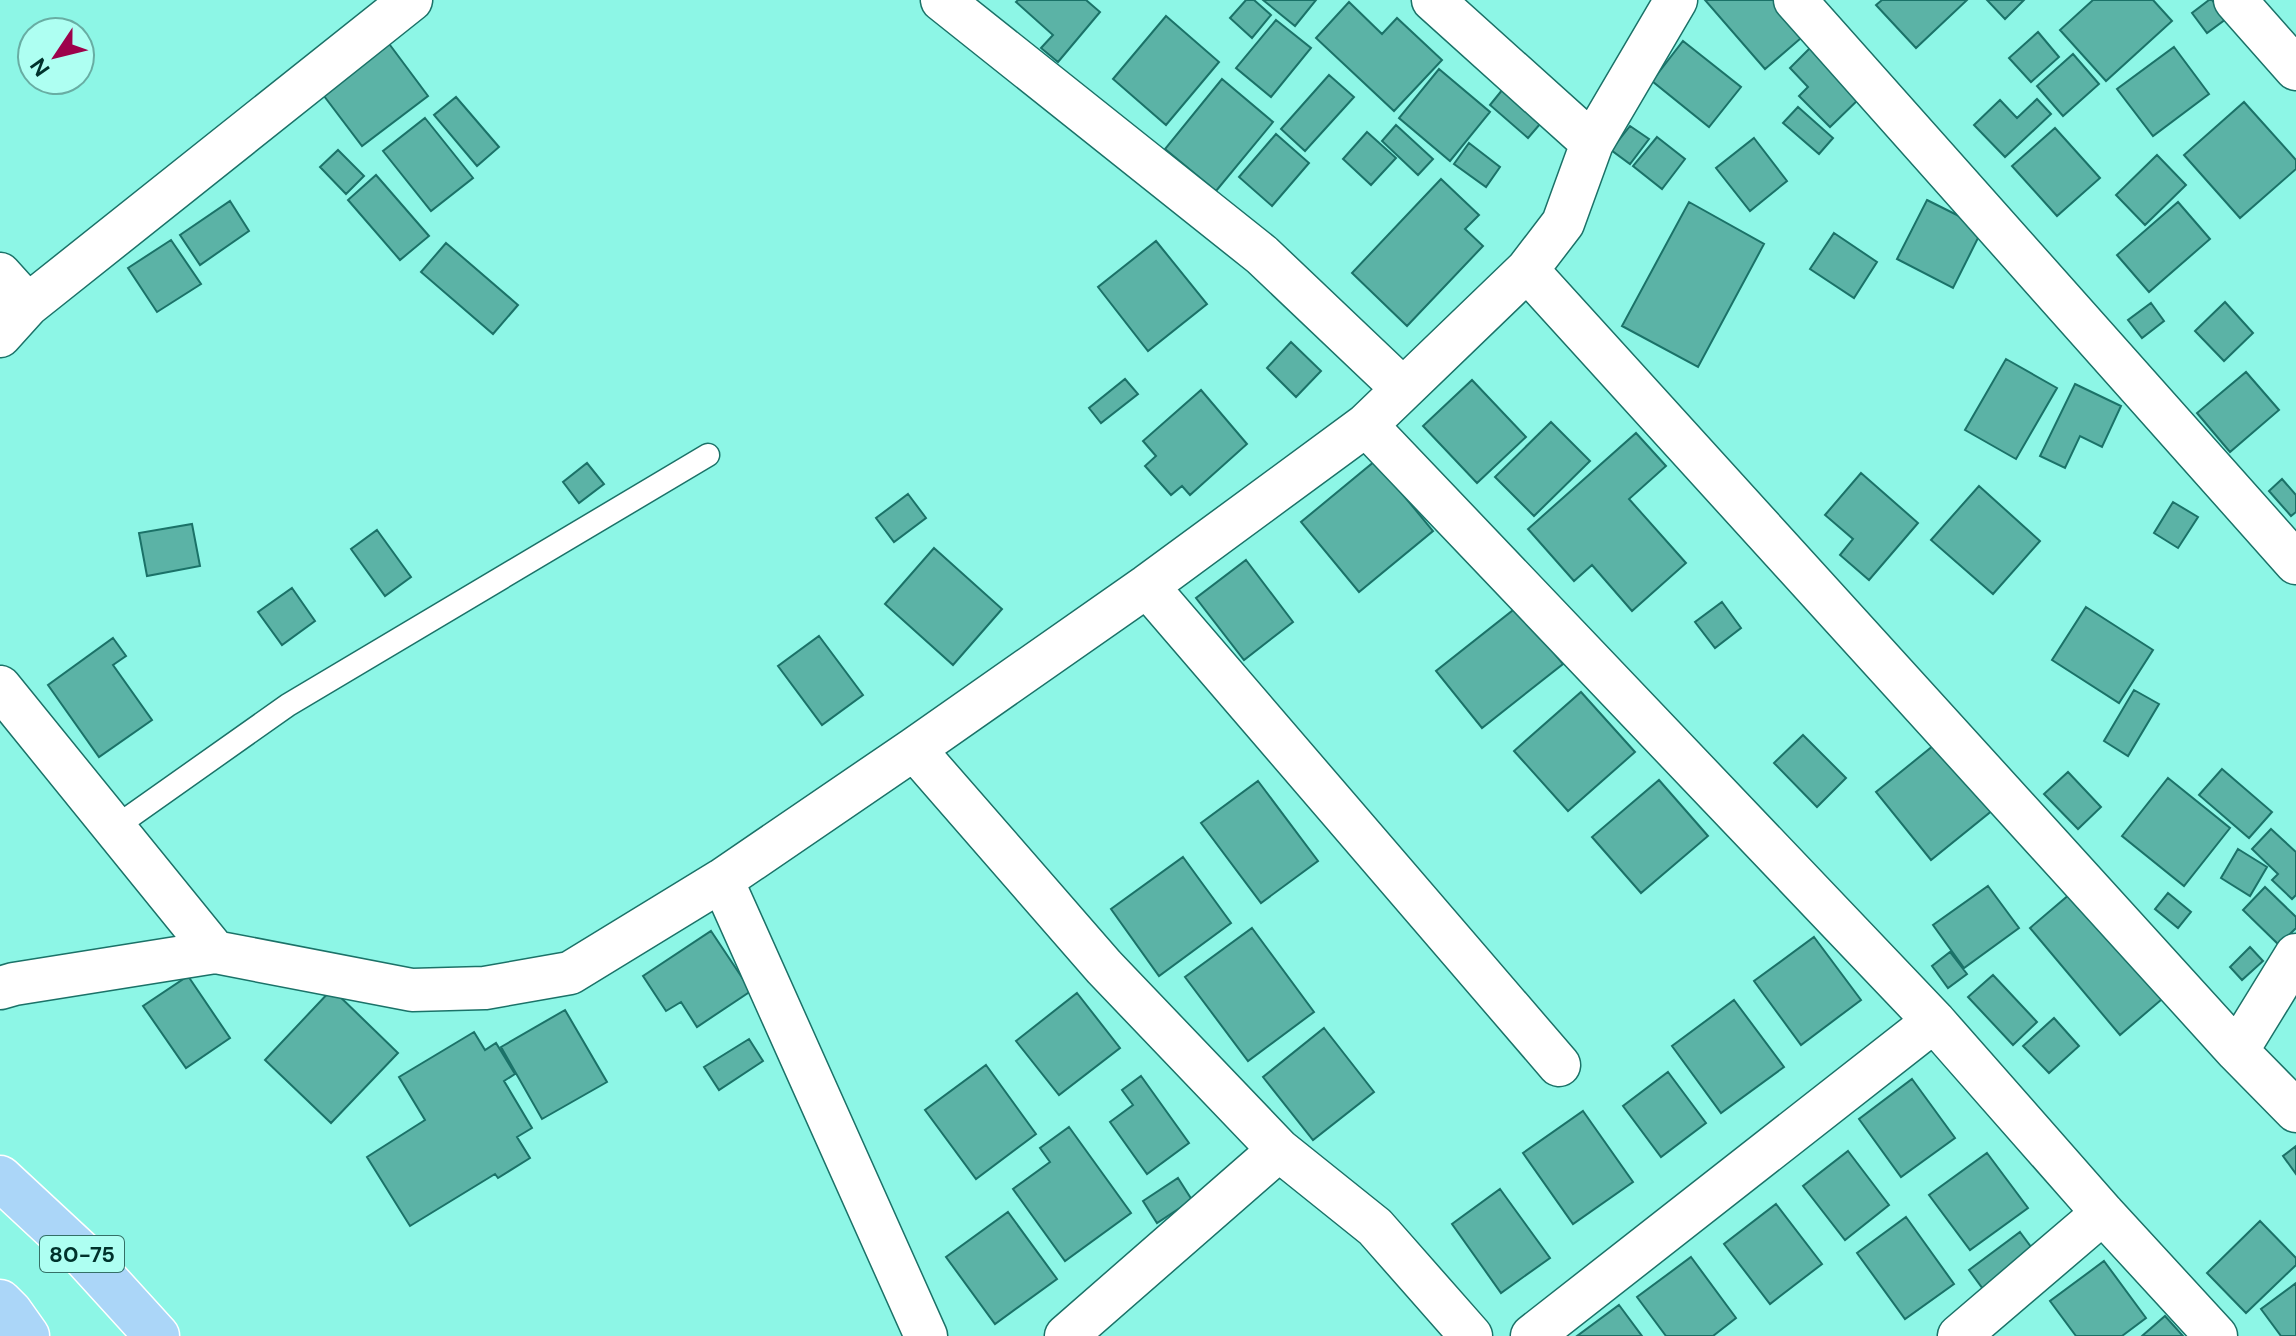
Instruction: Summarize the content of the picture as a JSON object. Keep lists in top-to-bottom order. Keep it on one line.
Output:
{"streets":{"highway":["80-75"]},"north":"bottom left"}
